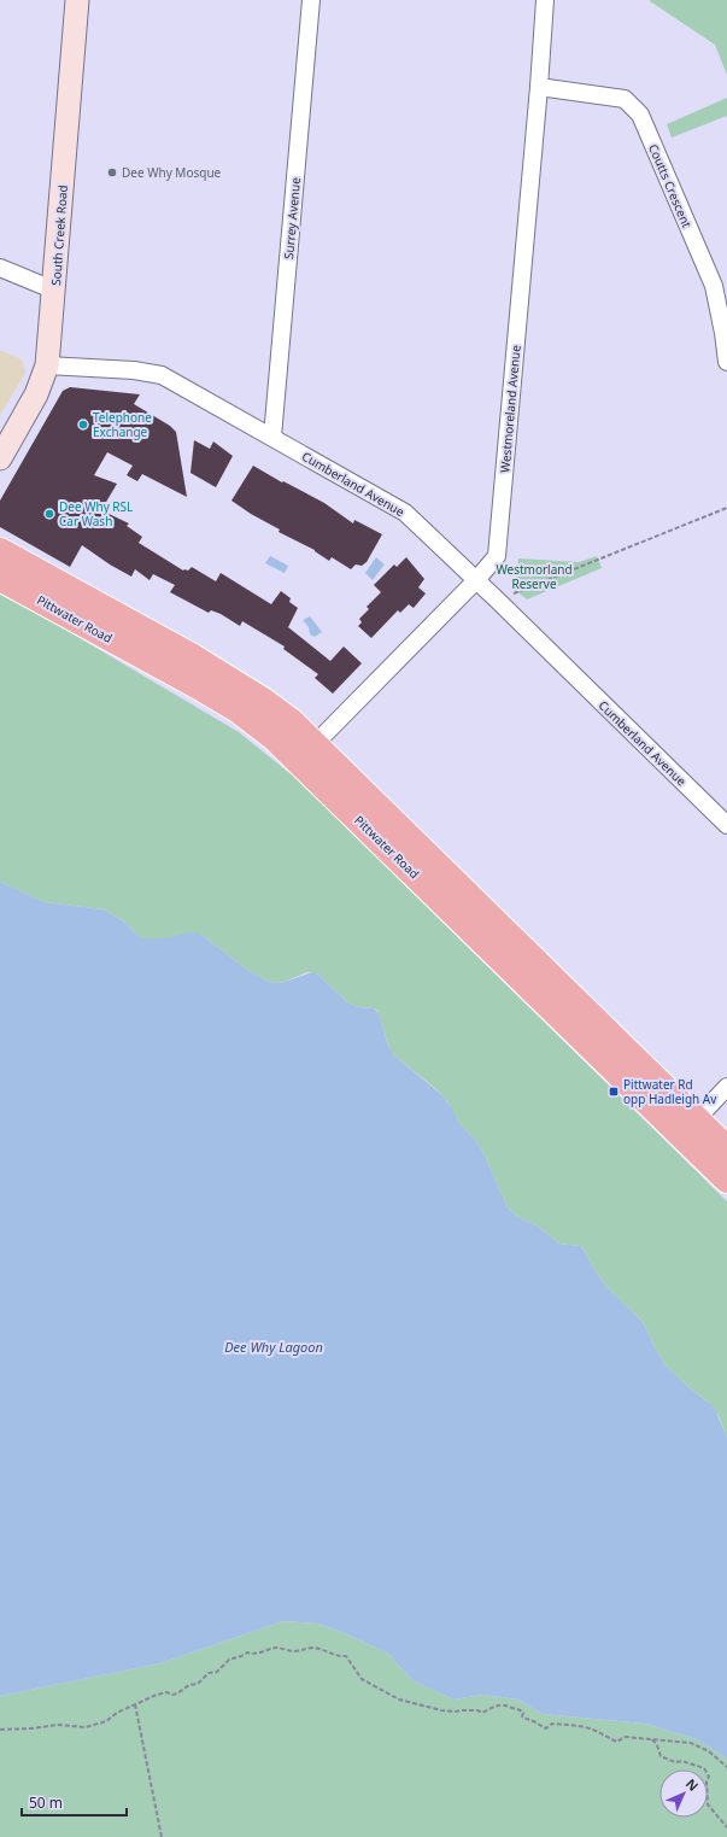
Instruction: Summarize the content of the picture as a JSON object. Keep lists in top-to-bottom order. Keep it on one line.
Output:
{"streets":{"highway":["Pittwater Road"],"main road":["South Creek Road"],"street":["Coutts Crescent","Surrey Avenue","Westmoreland Avenue","Cumberland Avenue"]},"crossings":[["Coutts Crescent","Westmoreland Avenue"],["Surrey Avenue","Cumberland Avenue"],["South Creek Road","Cumberland Avenue"],["Westmoreland Avenue","Cumberland Avenue"],["Westmoreland Avenue","Pittwater Road"]],"water":["Dee Why Lagoon"],"parks":["Westmorland Reserve"],"places":{"other":["Dee Why Mosque","Telephone Exchange","Dee Why RSL Car Wash"],"transit":["Pittwater Rd opp Hadleigh Av"]},"scale_bar":"50 m","north":"top right"}
